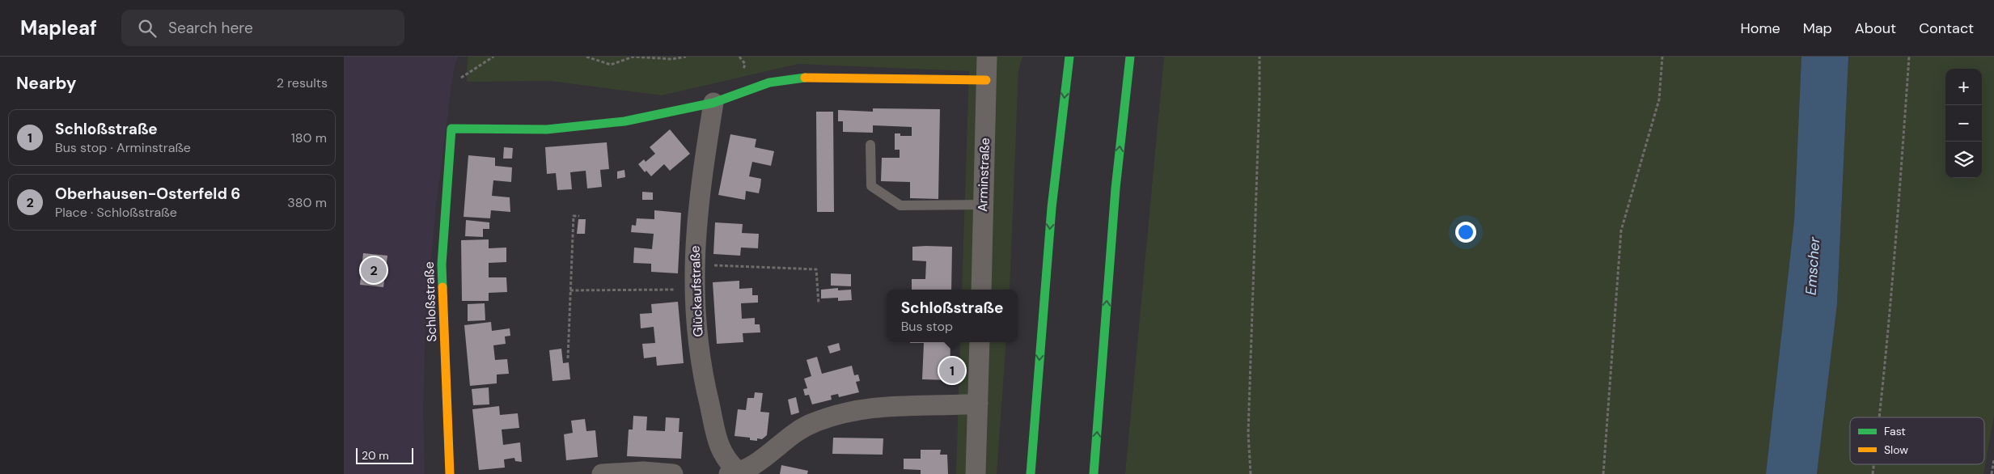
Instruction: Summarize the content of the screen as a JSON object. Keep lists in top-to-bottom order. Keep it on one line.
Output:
{"streets":{"main road":["Schloßstraße"],"street":["Arminstraße","Glückaufstraße"]},"crossings":[["Glückaufstraße","Schloßstraße"]],"water":["Emscher"],"legend":["Fast","Slow"],"scale_bar":"20 m","page":{"header":"Mapleaf","search":"Search here","nav":["Home","Map","About","Contact"],"heading":["Nearby","2 results"],"map_buttons":["+","−"],"list":[{"mark":"1","name":"Schloßstraße","note":"Bus stop · Arminstraße","value":"180 m"},{"mark":"2","name":"Oberhausen-Osterfeld 6","note":"Place · Schloßstraße","value":"380 m"}],"pins":["2","1"],"popup":["Schloßstraße","Bus stop"],"scale":"20 m"}}
